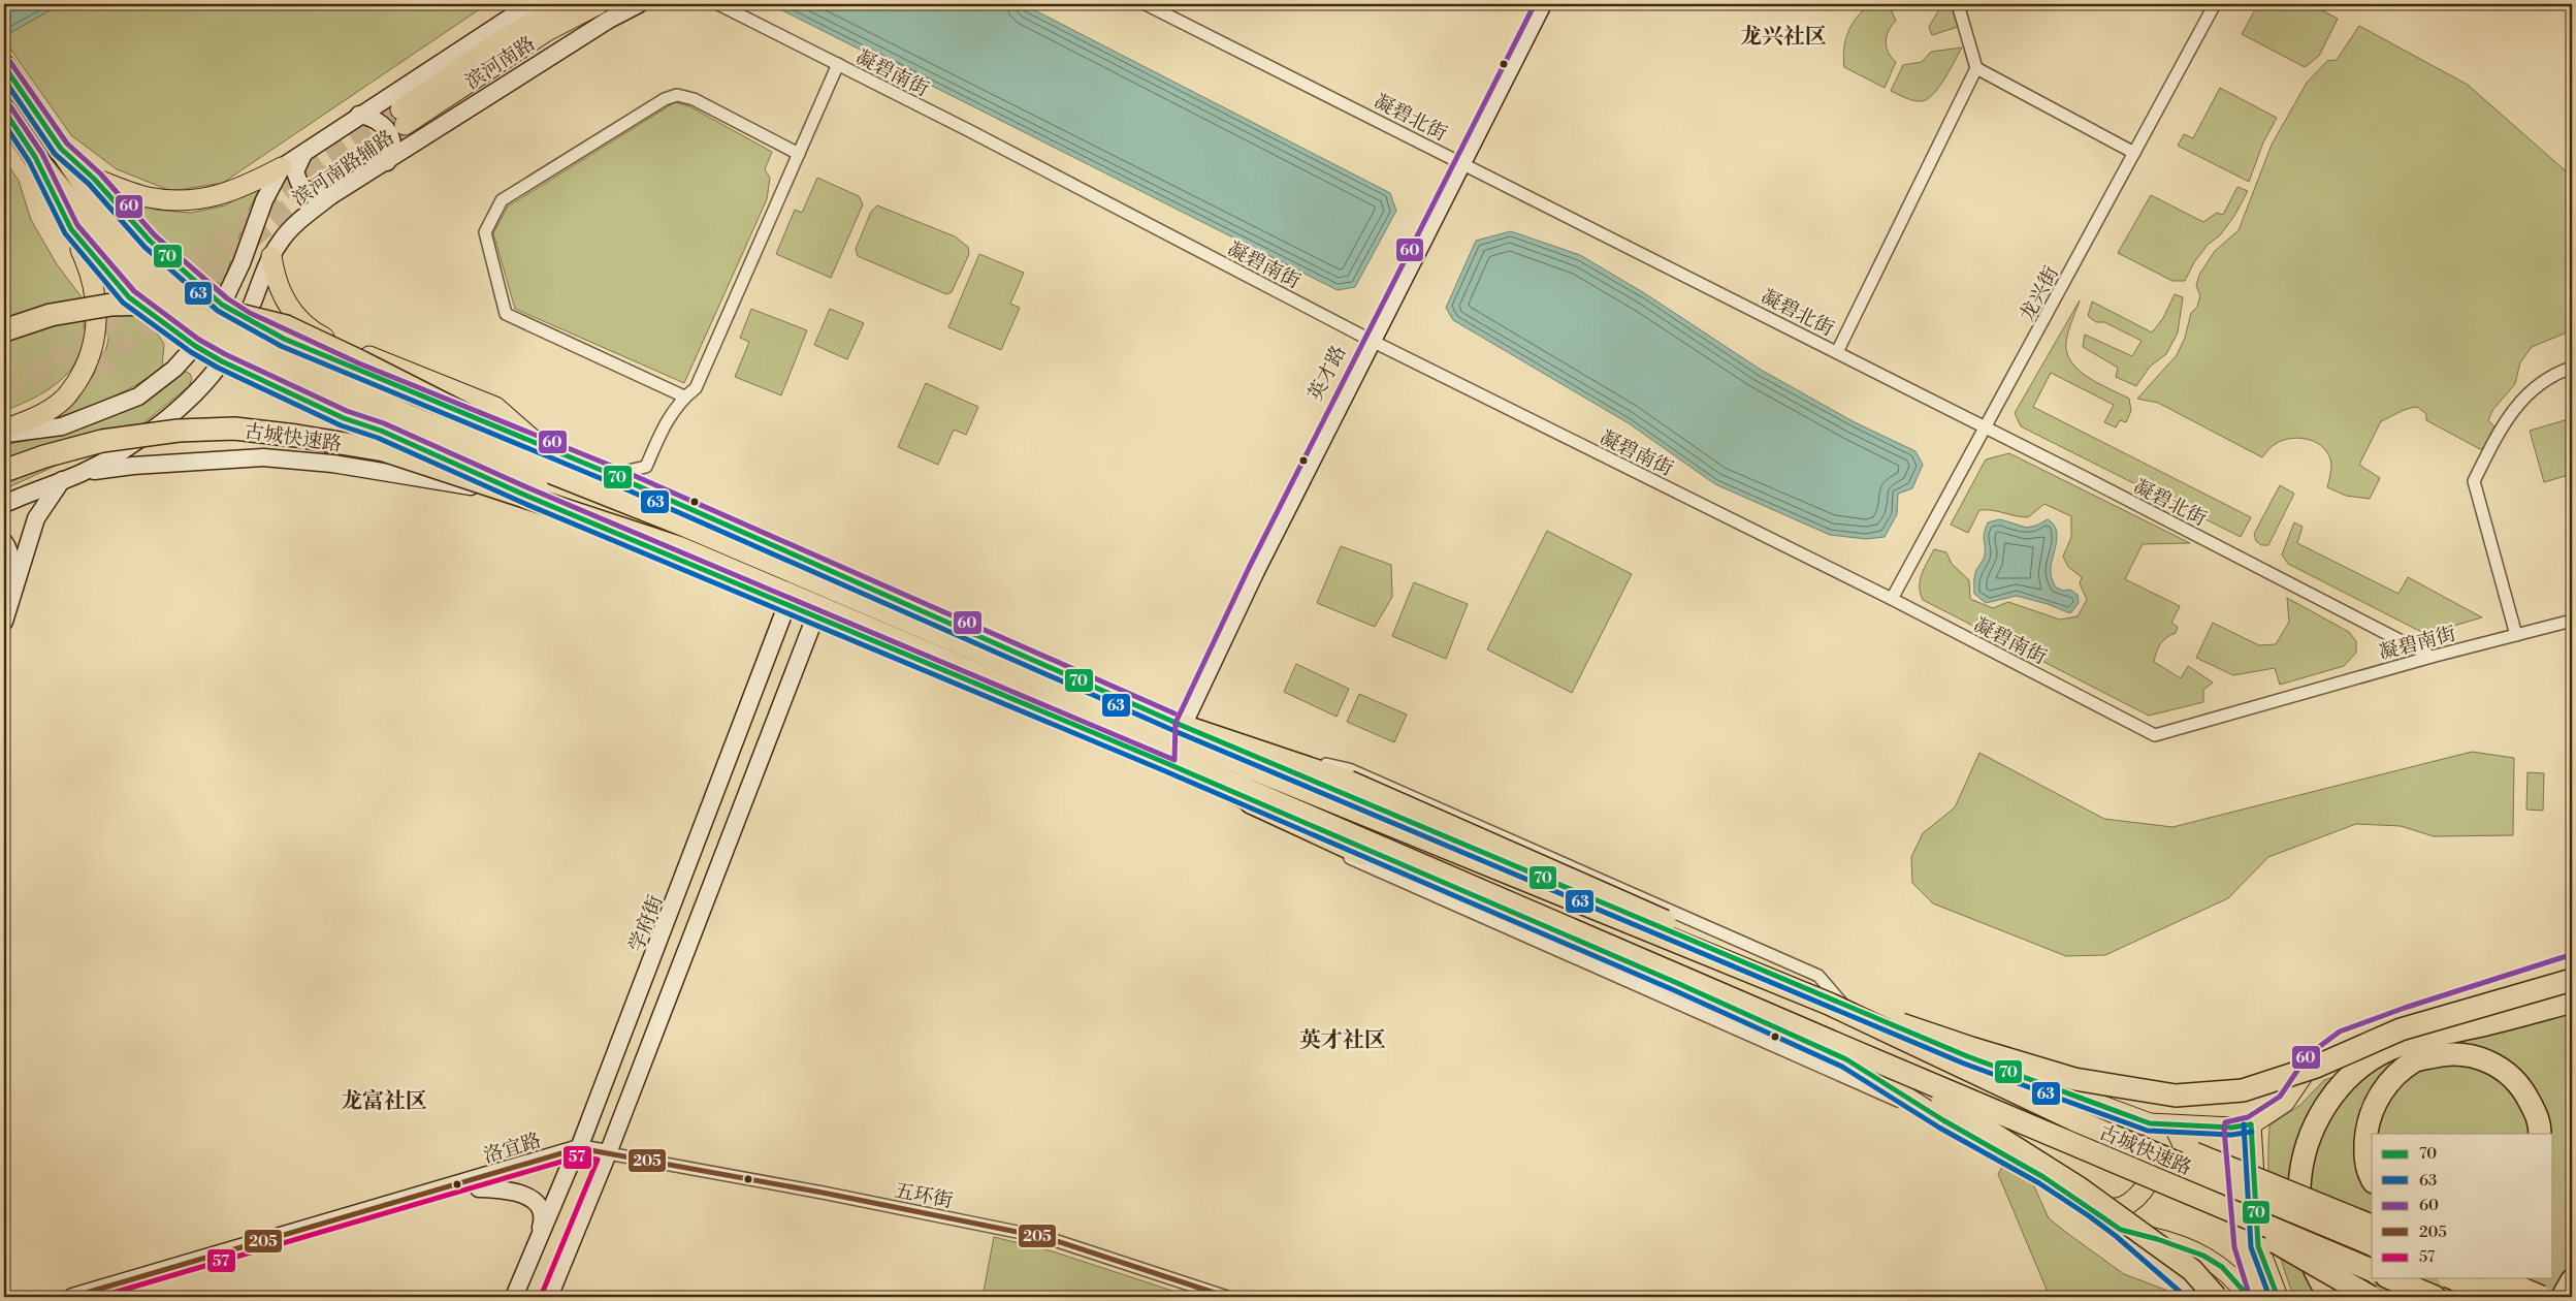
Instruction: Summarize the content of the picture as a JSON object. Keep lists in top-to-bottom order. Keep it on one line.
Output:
{"streets":{"highway":["古城快速路"],"main road":["滨河南路","滨河南路辅路","英才路","学府街","洛宜路"],"street":["凝碧南街","凝碧北街","龙兴街","五环街"]},"crossings":[["凝碧南街","凝碧北街"],["凝碧南街","龙兴街"],["凝碧南街","英才路"],["凝碧北街","龙兴街"],["凝碧北街","英才路"],["学府街","洛宜路"],["洛宜路","五环街"]],"districts":["龙兴社区","英才社区","龙富社区"],"lines":["transit line 60","transit line 70","transit line 63","transit line 205","transit line 57"],"legend":["70","63","60","205","57"]}
